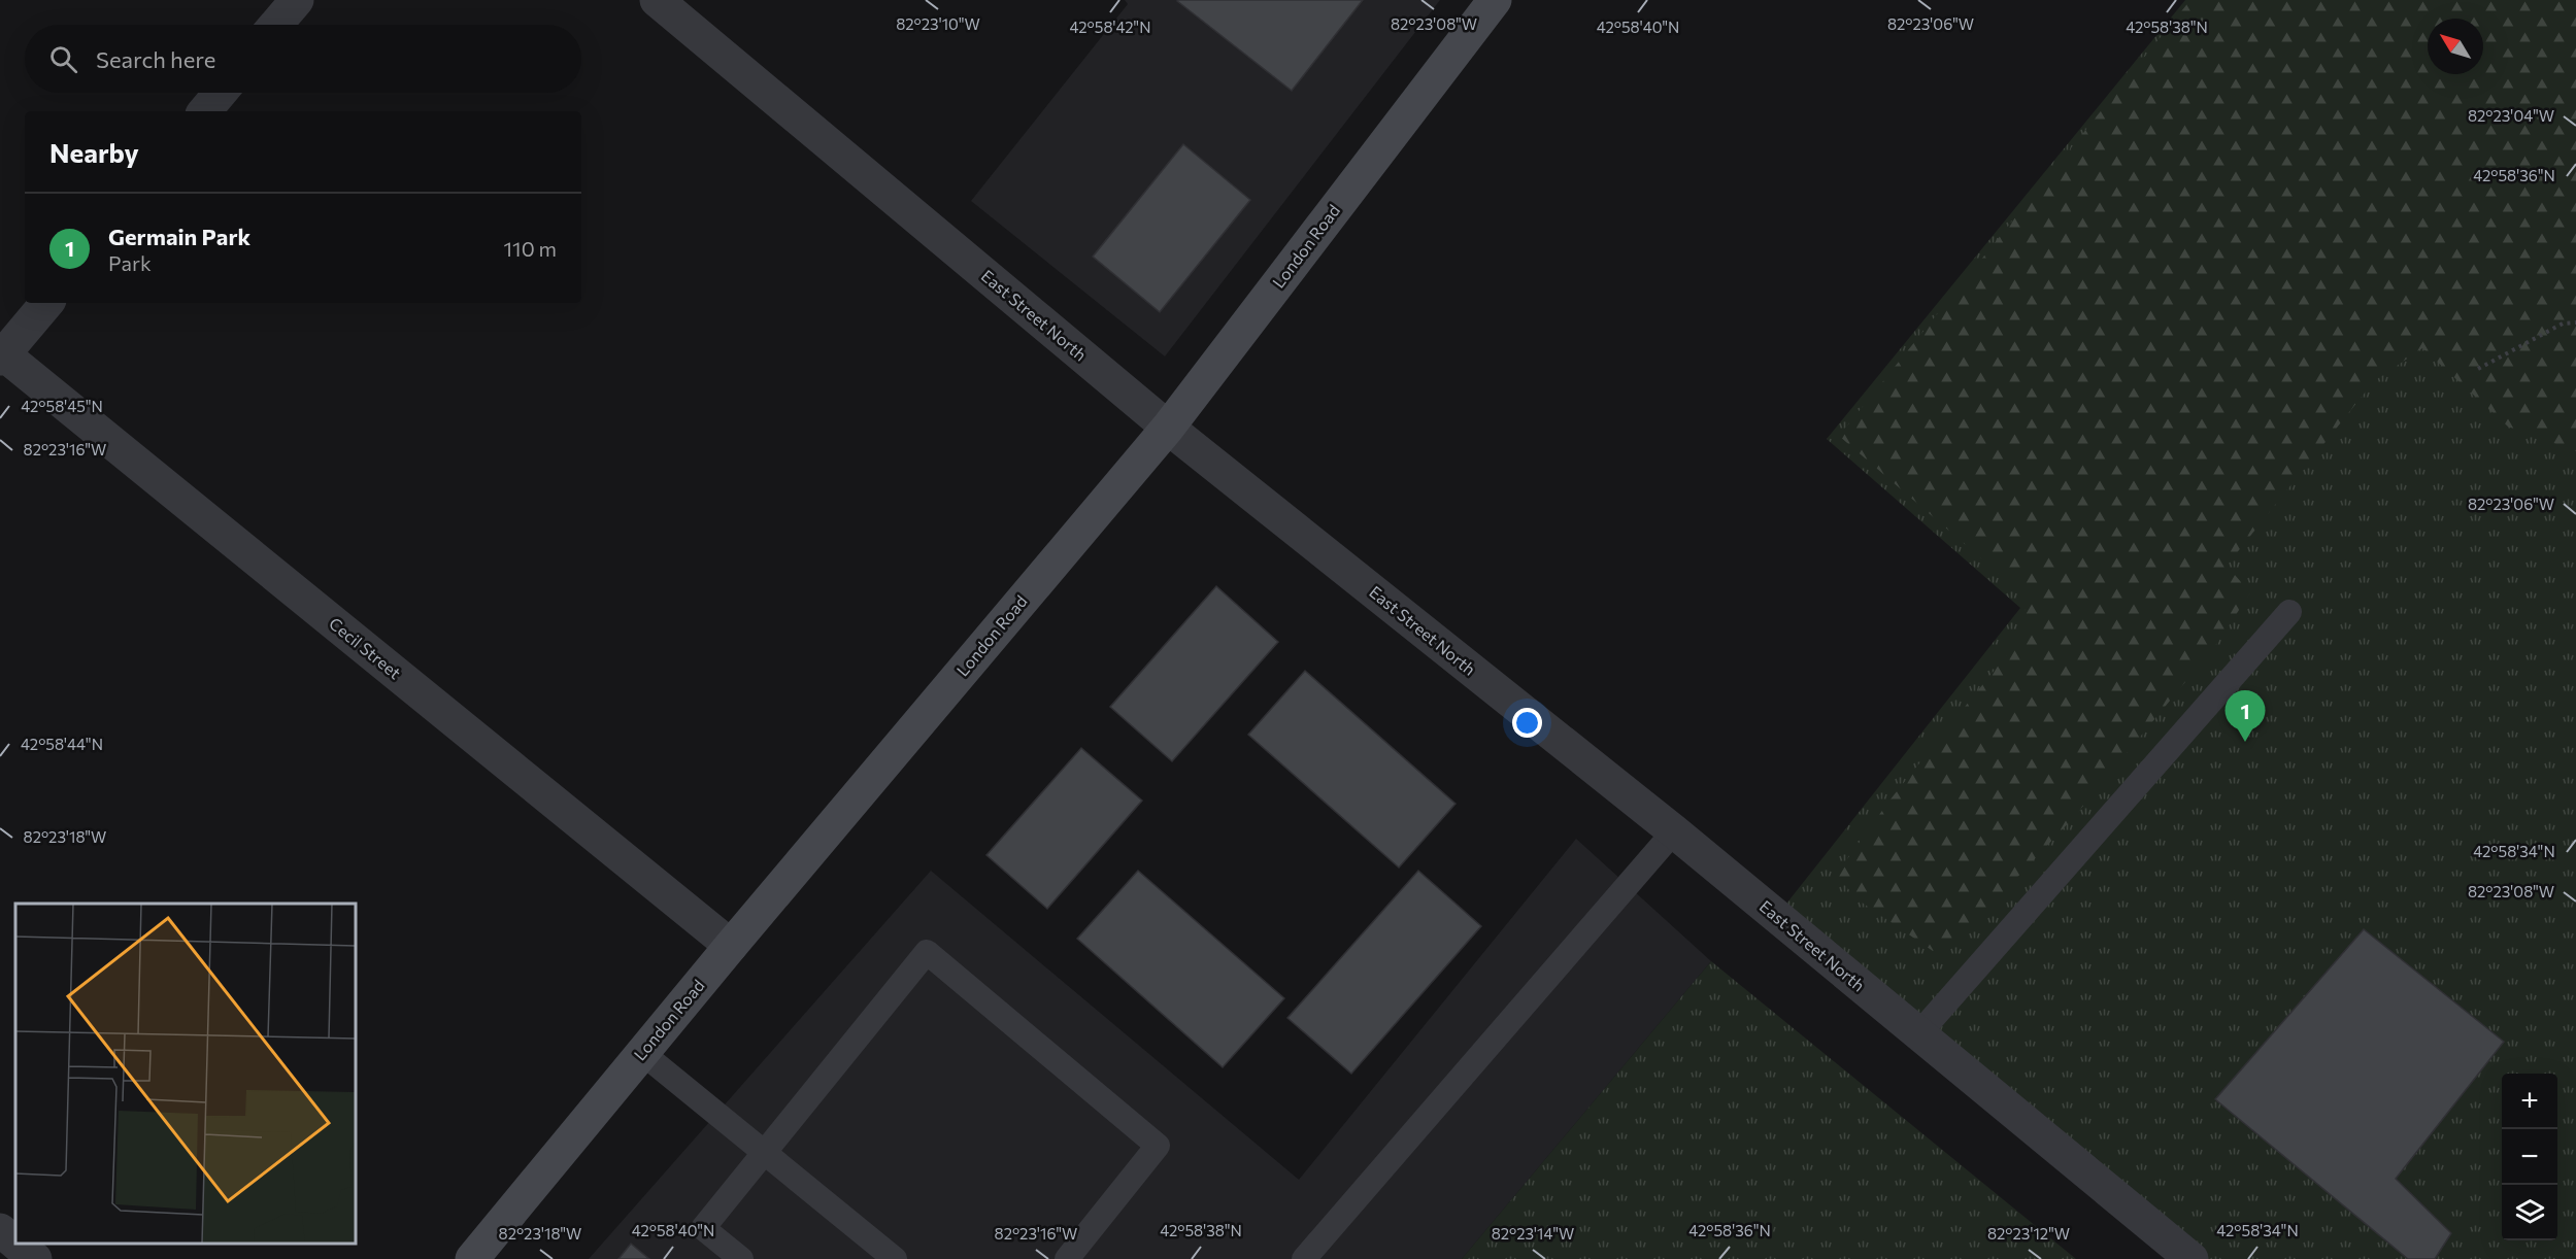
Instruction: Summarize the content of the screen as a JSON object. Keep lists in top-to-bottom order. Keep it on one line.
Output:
{"streets":{"main road":["London Road"],"street":["East Street North","Cecil Street"]},"crossings":[["London Road","East Street North"],["London Road","Cecil Street"]],"north":"top left","page":{"search":"Search here","heading":"Nearby","list":[{"mark":"1","name":"Germain Park","note":"Park","value":"110 m"}],"pins":"1","map_buttons":["+","−"]},"coordinates":["82°23'10\"W","82°23'08\"W","82°23'06\"W","42°58'42\"N","42°58'40\"N","42°58'38\"N","82°23'04\"W","42°58'36\"N","42°58'45\"N","82°23'16\"W","42°58'44\"N","82°23'18\"W","42°58'34\"N","82°23'14\"W","82°23'12\"W"]}
